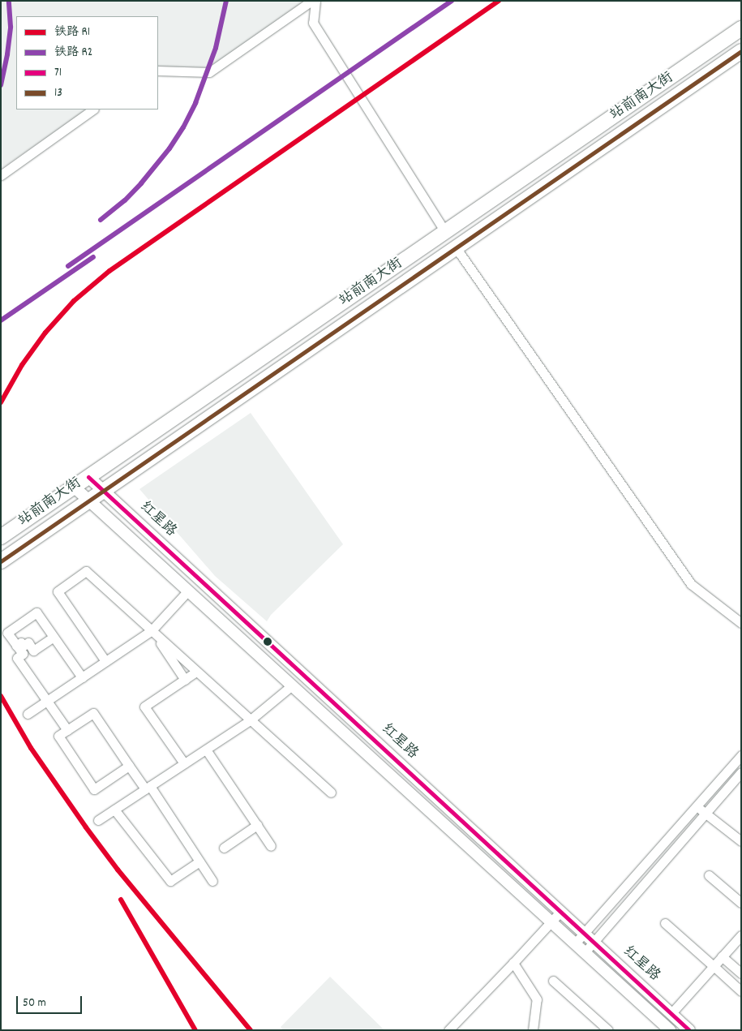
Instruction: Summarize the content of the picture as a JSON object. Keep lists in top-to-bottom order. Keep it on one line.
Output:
{"streets":{"highway":["站前南大街"],"street":["红星路"]},"crossings":[["站前南大街","红星路"]],"lines":["rail line R1","rail line R2","transit line 13","transit line 71"],"legend":["铁路 R1","铁路 R2","71","13"],"scale_bar":"50 m"}
